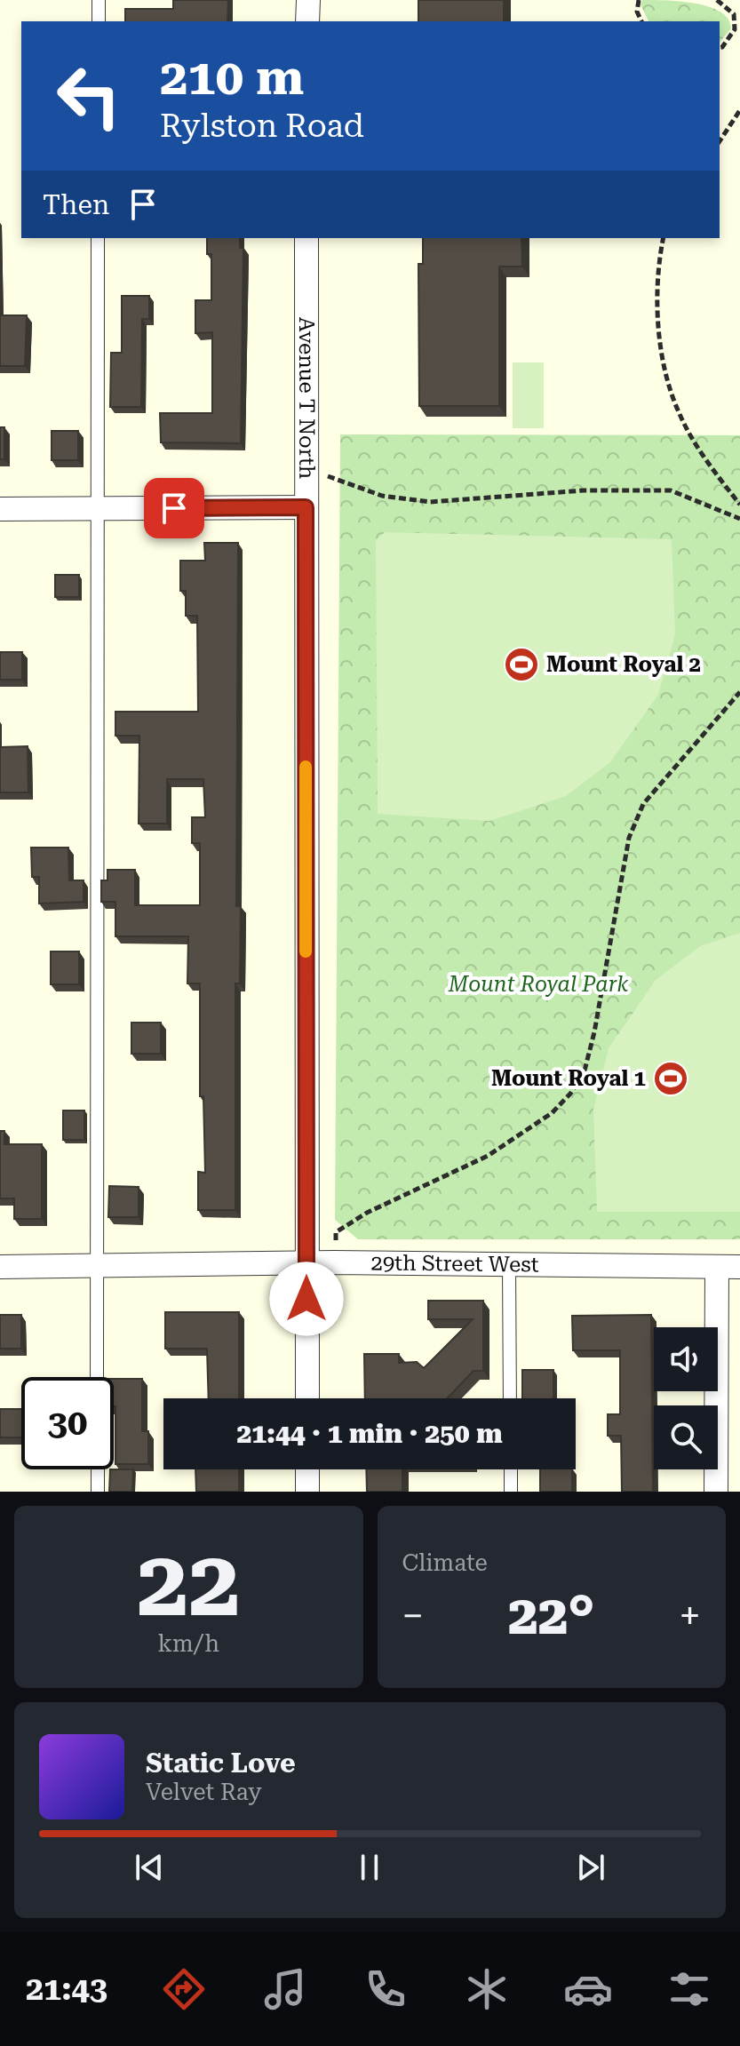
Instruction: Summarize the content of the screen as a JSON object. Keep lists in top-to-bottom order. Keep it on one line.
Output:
{"streets":{"street":["Avenue T North","29th Street West"]},"crossings":[["Avenue T North","29th Street West"]],"parks":["Mount Royal Park"],"places":{"sports":["Mount Royal 2","Mount Royal 1"]},"page":{"turn":["210 m","Rylston Road"],"then":"Then","limit":"30","trip":"21:44 · 1 min · 250 m","tile":[["22","km/h"],"Climate"],"heat":["−","22°","+"],"song":["Static Love","Velvet Ray"],"tabs":"21:43"}}
